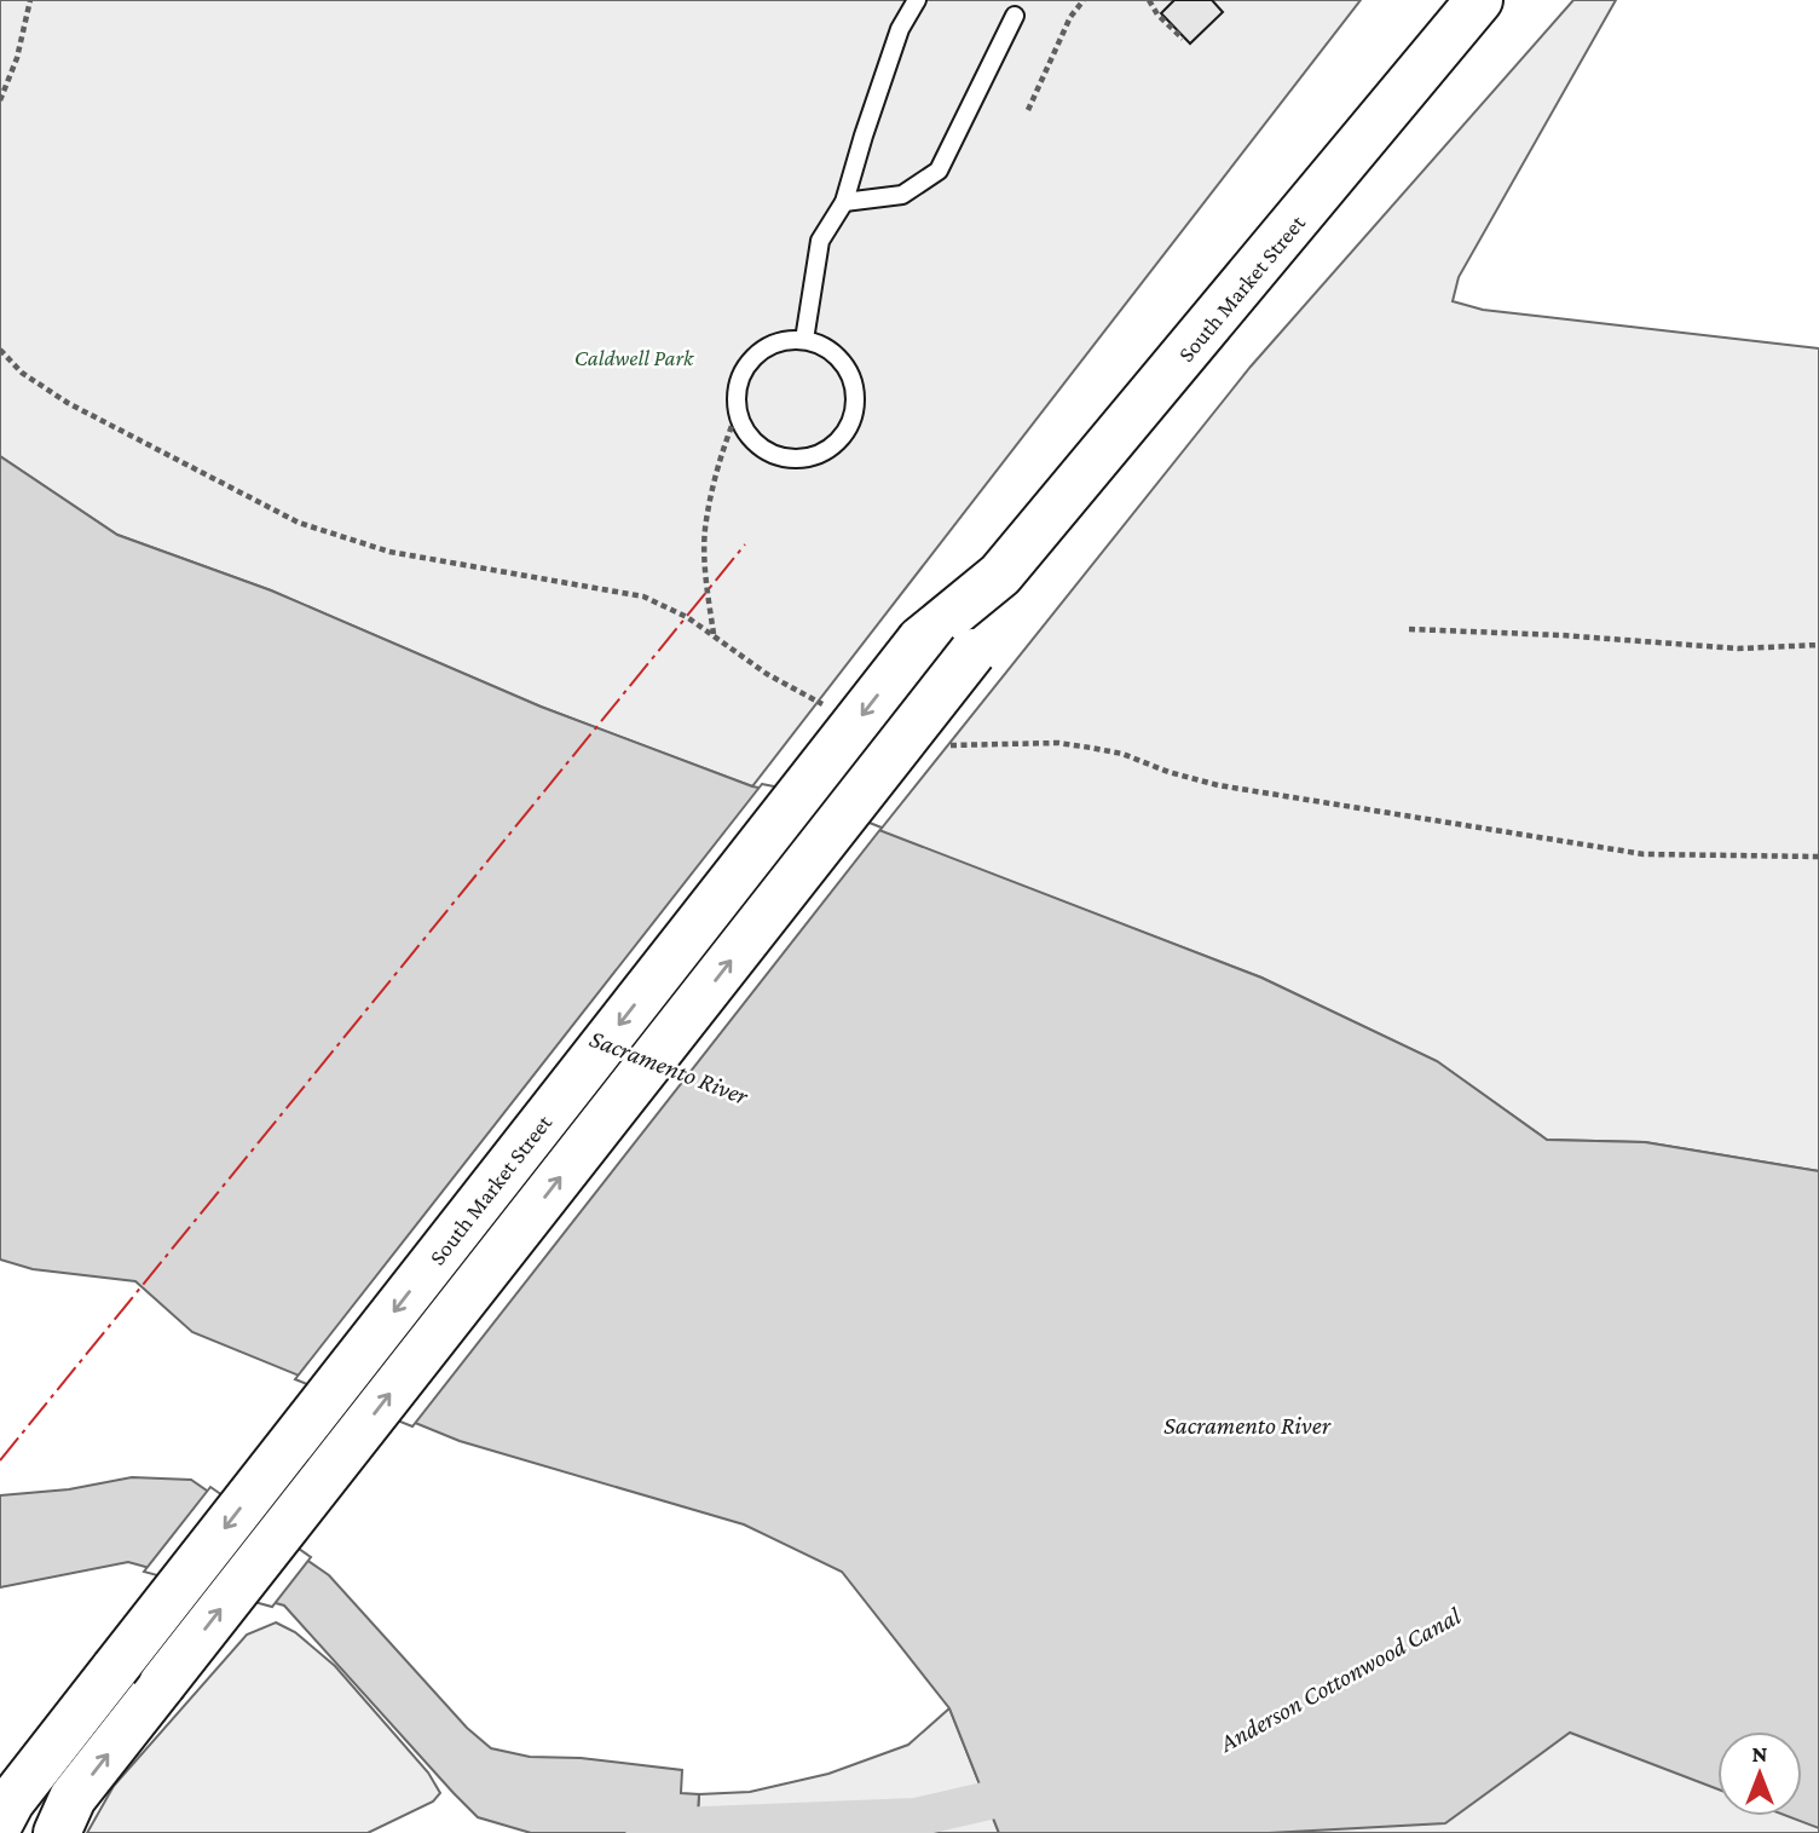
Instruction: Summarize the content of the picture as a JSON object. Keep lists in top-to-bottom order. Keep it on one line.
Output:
{"streets":{"main road":["South Market Street"]},"water":["Sacramento River","Anderson Cottonwood Canal"],"parks":["Caldwell Park"],"north":"top"}
